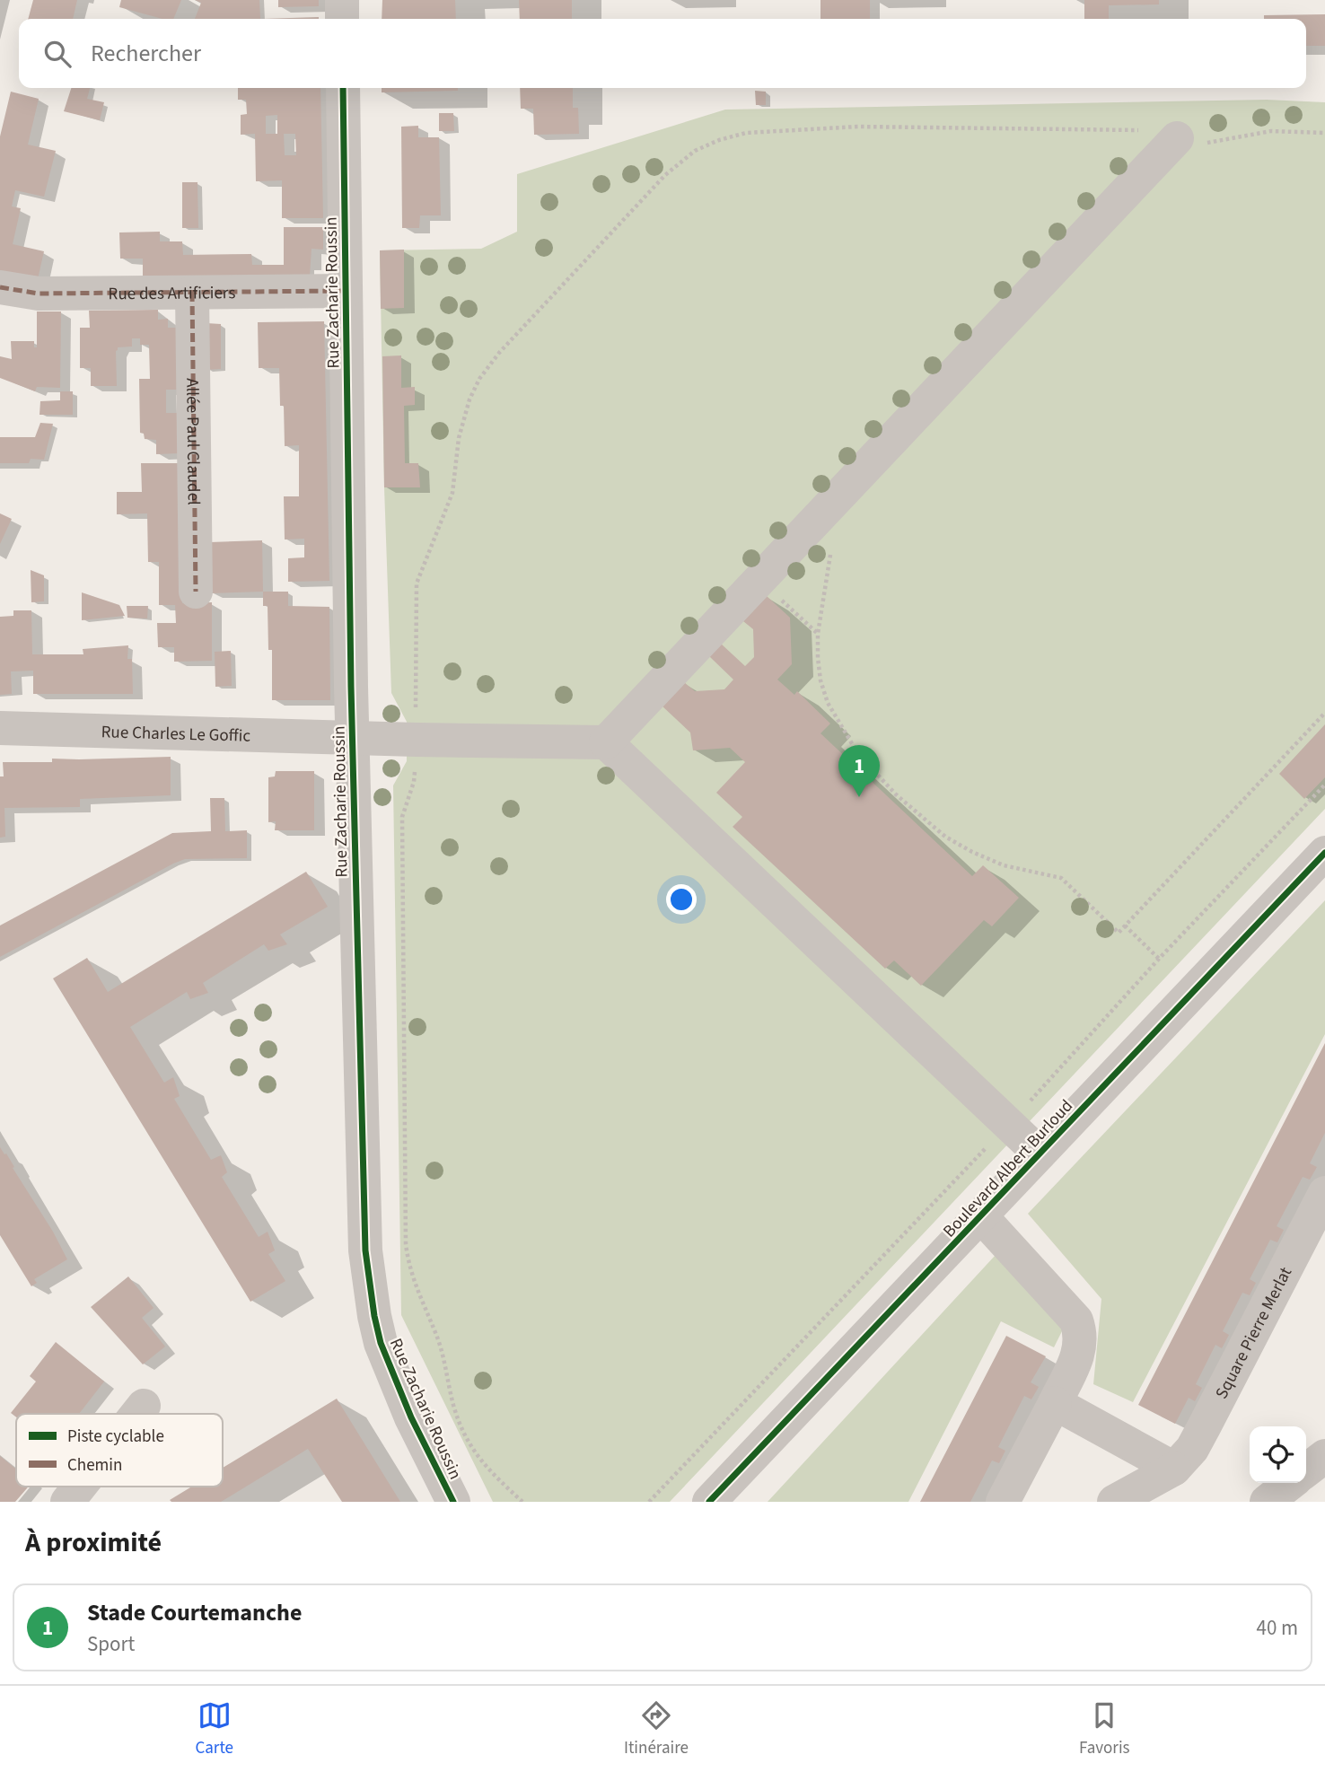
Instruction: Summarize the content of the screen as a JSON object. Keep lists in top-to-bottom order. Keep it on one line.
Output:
{"streets":{"street":["Rue des Artificiers","Rue Zacharie Roussin","Allée Paul Claudel","Rue Charles Le Goffic","Boulevard Albert Burloud","Square Pierre Merlat"]},"crossings":[["Rue des Artificiers","Rue Zacharie Roussin"],["Rue des Artificiers","Allée Paul Claudel"],["Rue Zacharie Roussin","Rue Charles Le Goffic"]],"legend":["Piste cyclable","Chemin"],"page":{"search":"Rechercher","pins":"1","heading":"À proximité","list":[{"mark":"1","name":"Stade Courtemanche","note":"Sport","value":"40 m"}],"nav":["Carte","Itinéraire","Favoris"]}}
